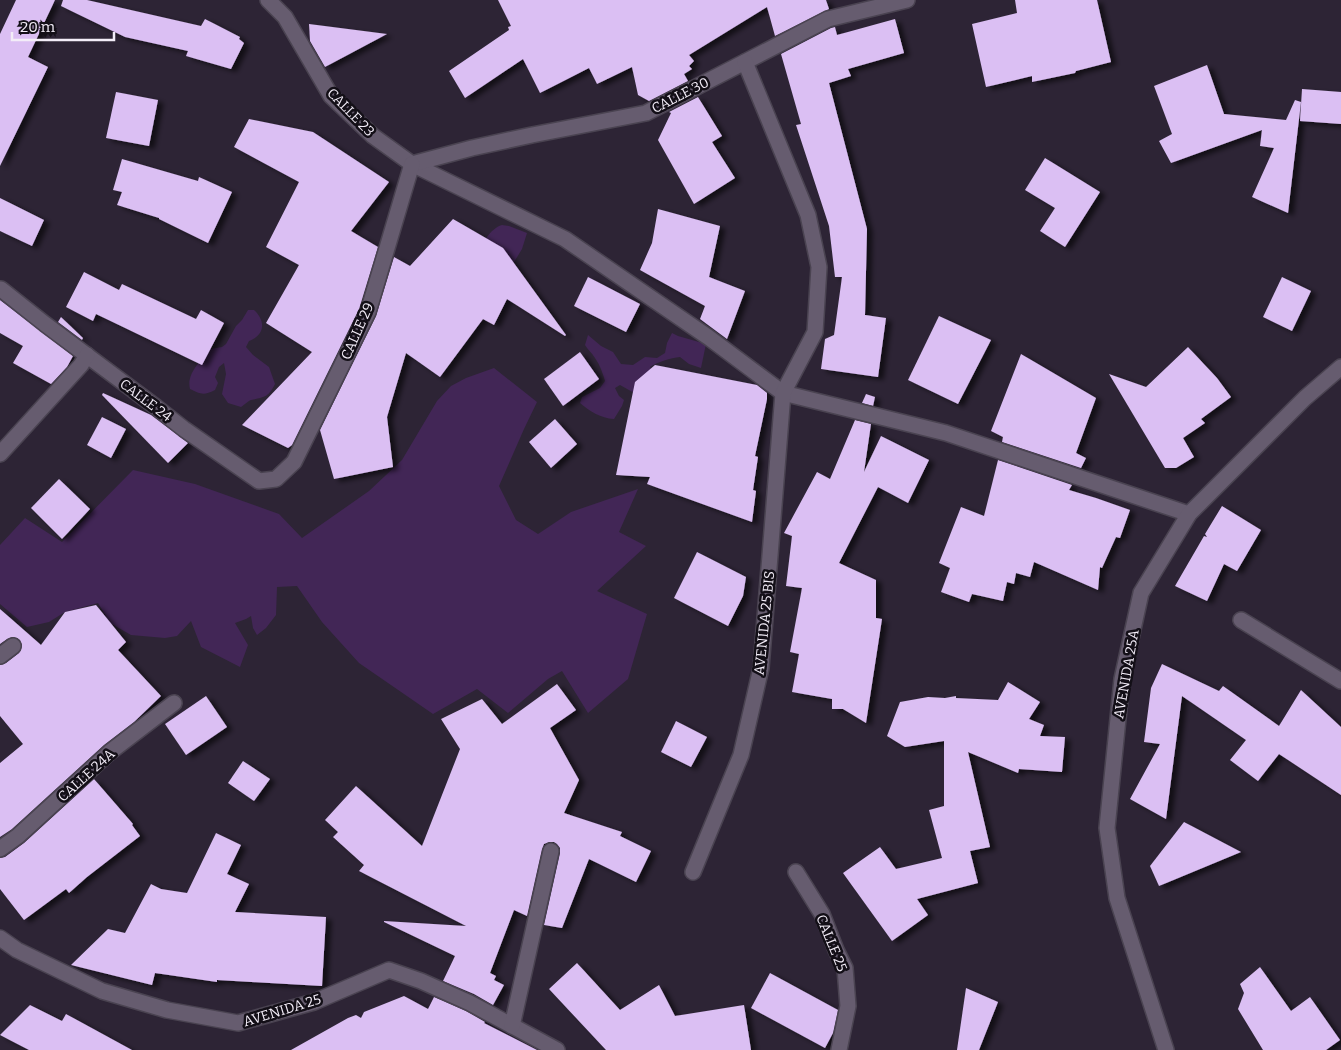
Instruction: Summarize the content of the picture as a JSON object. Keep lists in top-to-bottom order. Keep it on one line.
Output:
{"streets":{"street":["CALLE 30","CALLE 23","CALLE 29","CALLE 24","AVENIDA 25 BIS","AVENIDA 25A","CALLE 24A","CALLE 25","AVENIDA 25"]},"crossings":[["CALLE 30","CALLE 23"],["CALLE 30","CALLE 29"],["CALLE 23","CALLE 29"],["CALLE 23","AVENIDA 25 BIS"],["CALLE 29","CALLE 24"]],"scale_bar":"20 m"}
